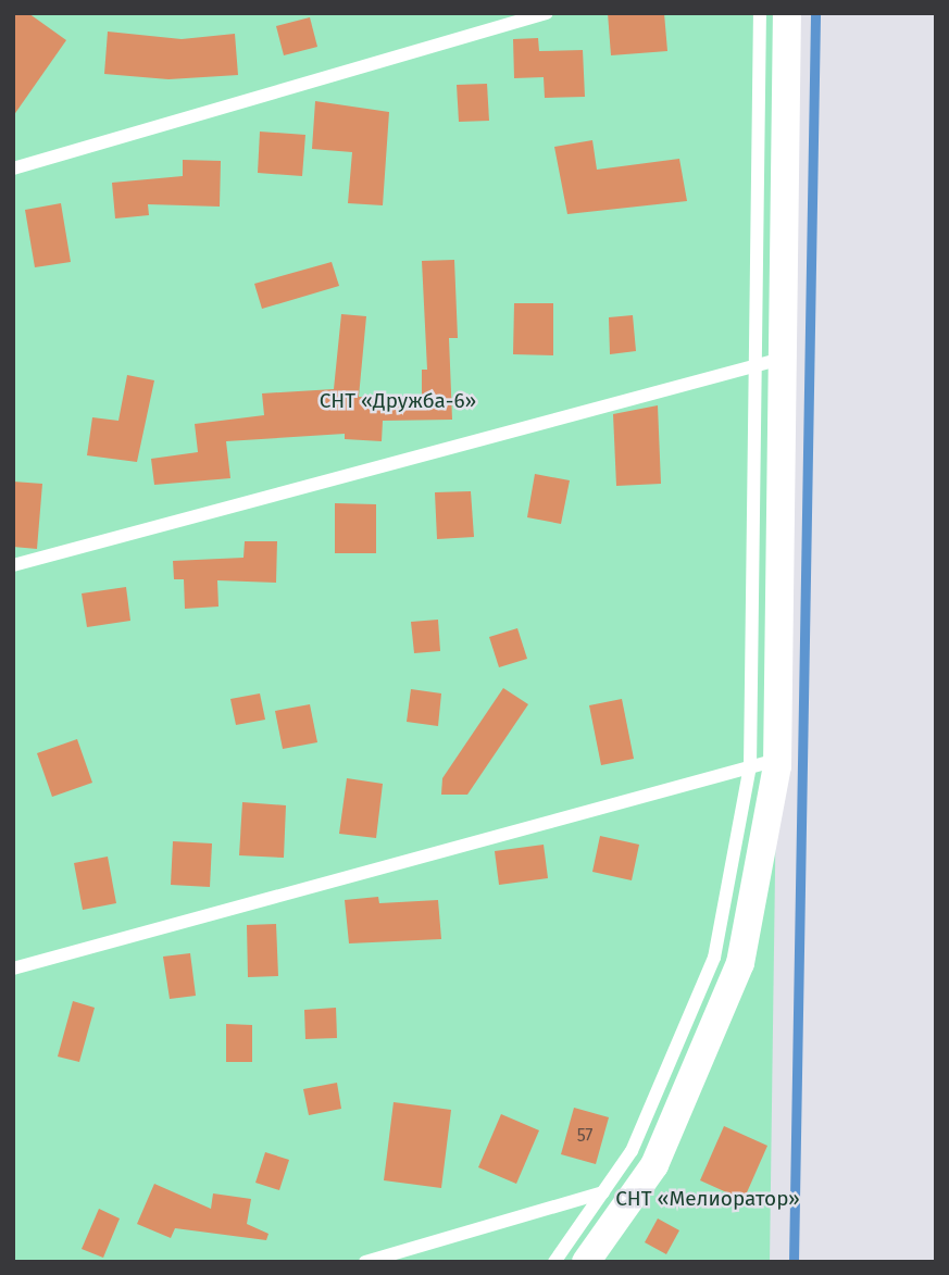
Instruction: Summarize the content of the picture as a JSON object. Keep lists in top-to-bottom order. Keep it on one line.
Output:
{"parks":["СНТ «Дружба-6»","СНТ «Мелиоратор»"],"house_numbers":["57"]}
